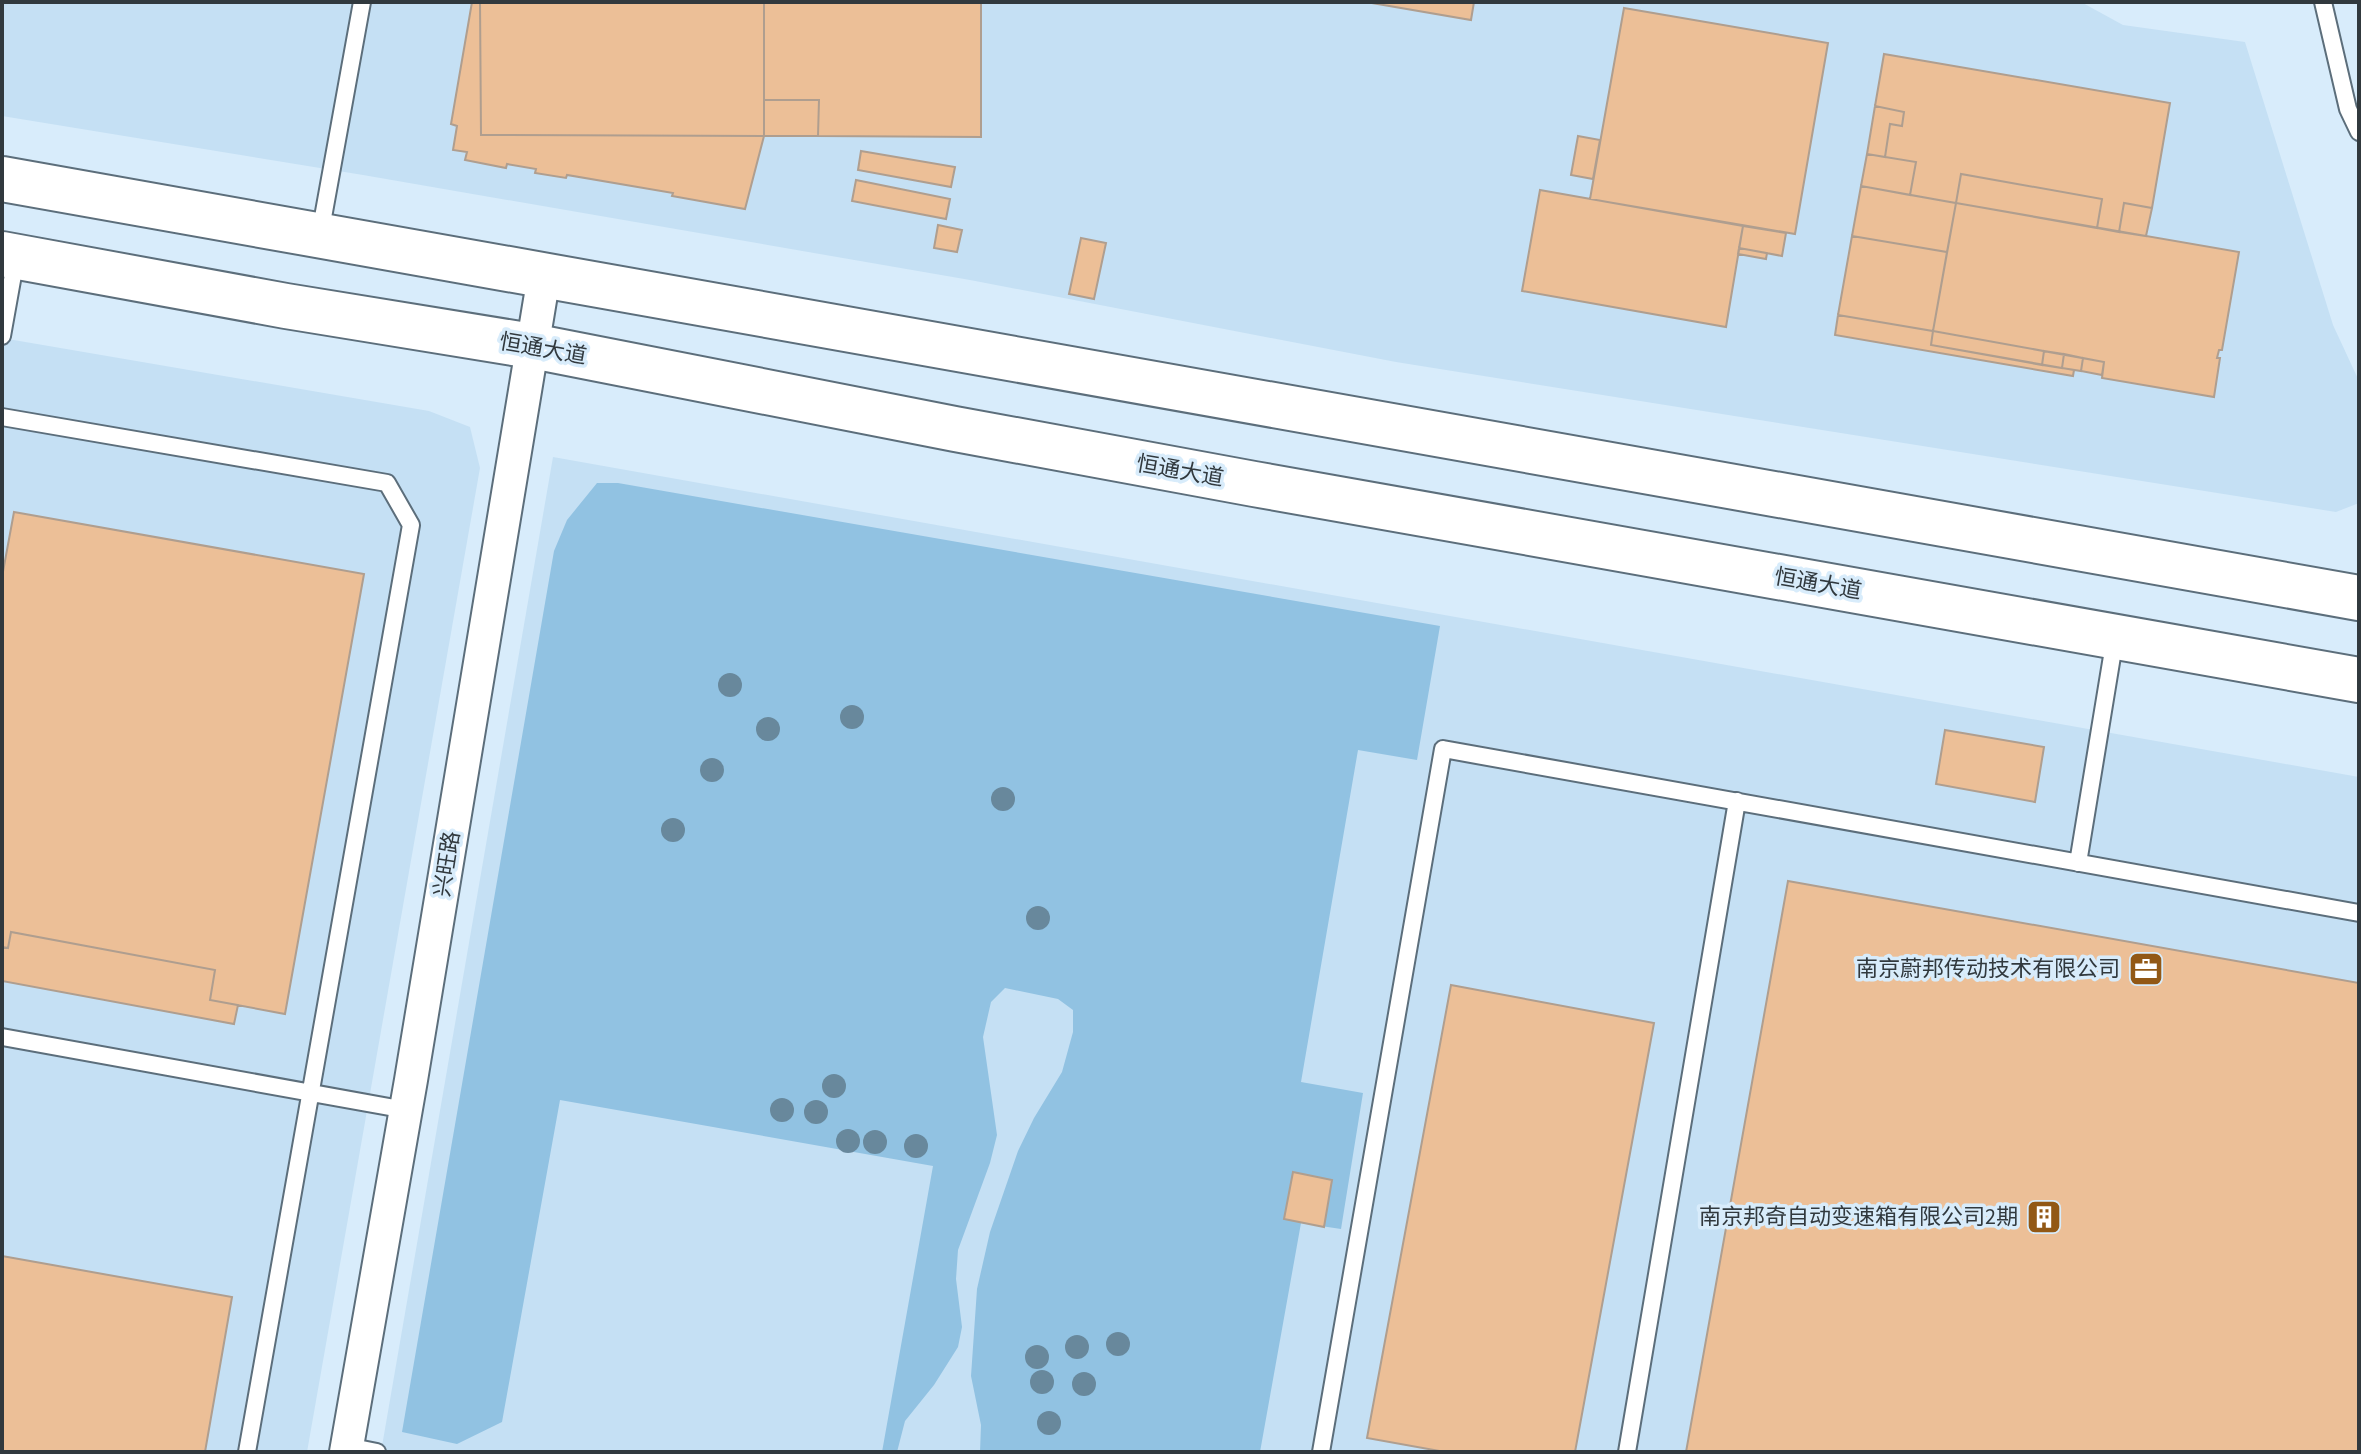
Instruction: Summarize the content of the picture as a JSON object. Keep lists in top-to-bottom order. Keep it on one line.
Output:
{"streets":{"main road":["恒通大道"],"street":["兴旺路"]},"crossings":[["恒通大道","兴旺路"]],"places":{"office":["南京蔚邦传动技术有限公司"],"building":["南京邦奇自动变速箱有限公司2期"]}}
